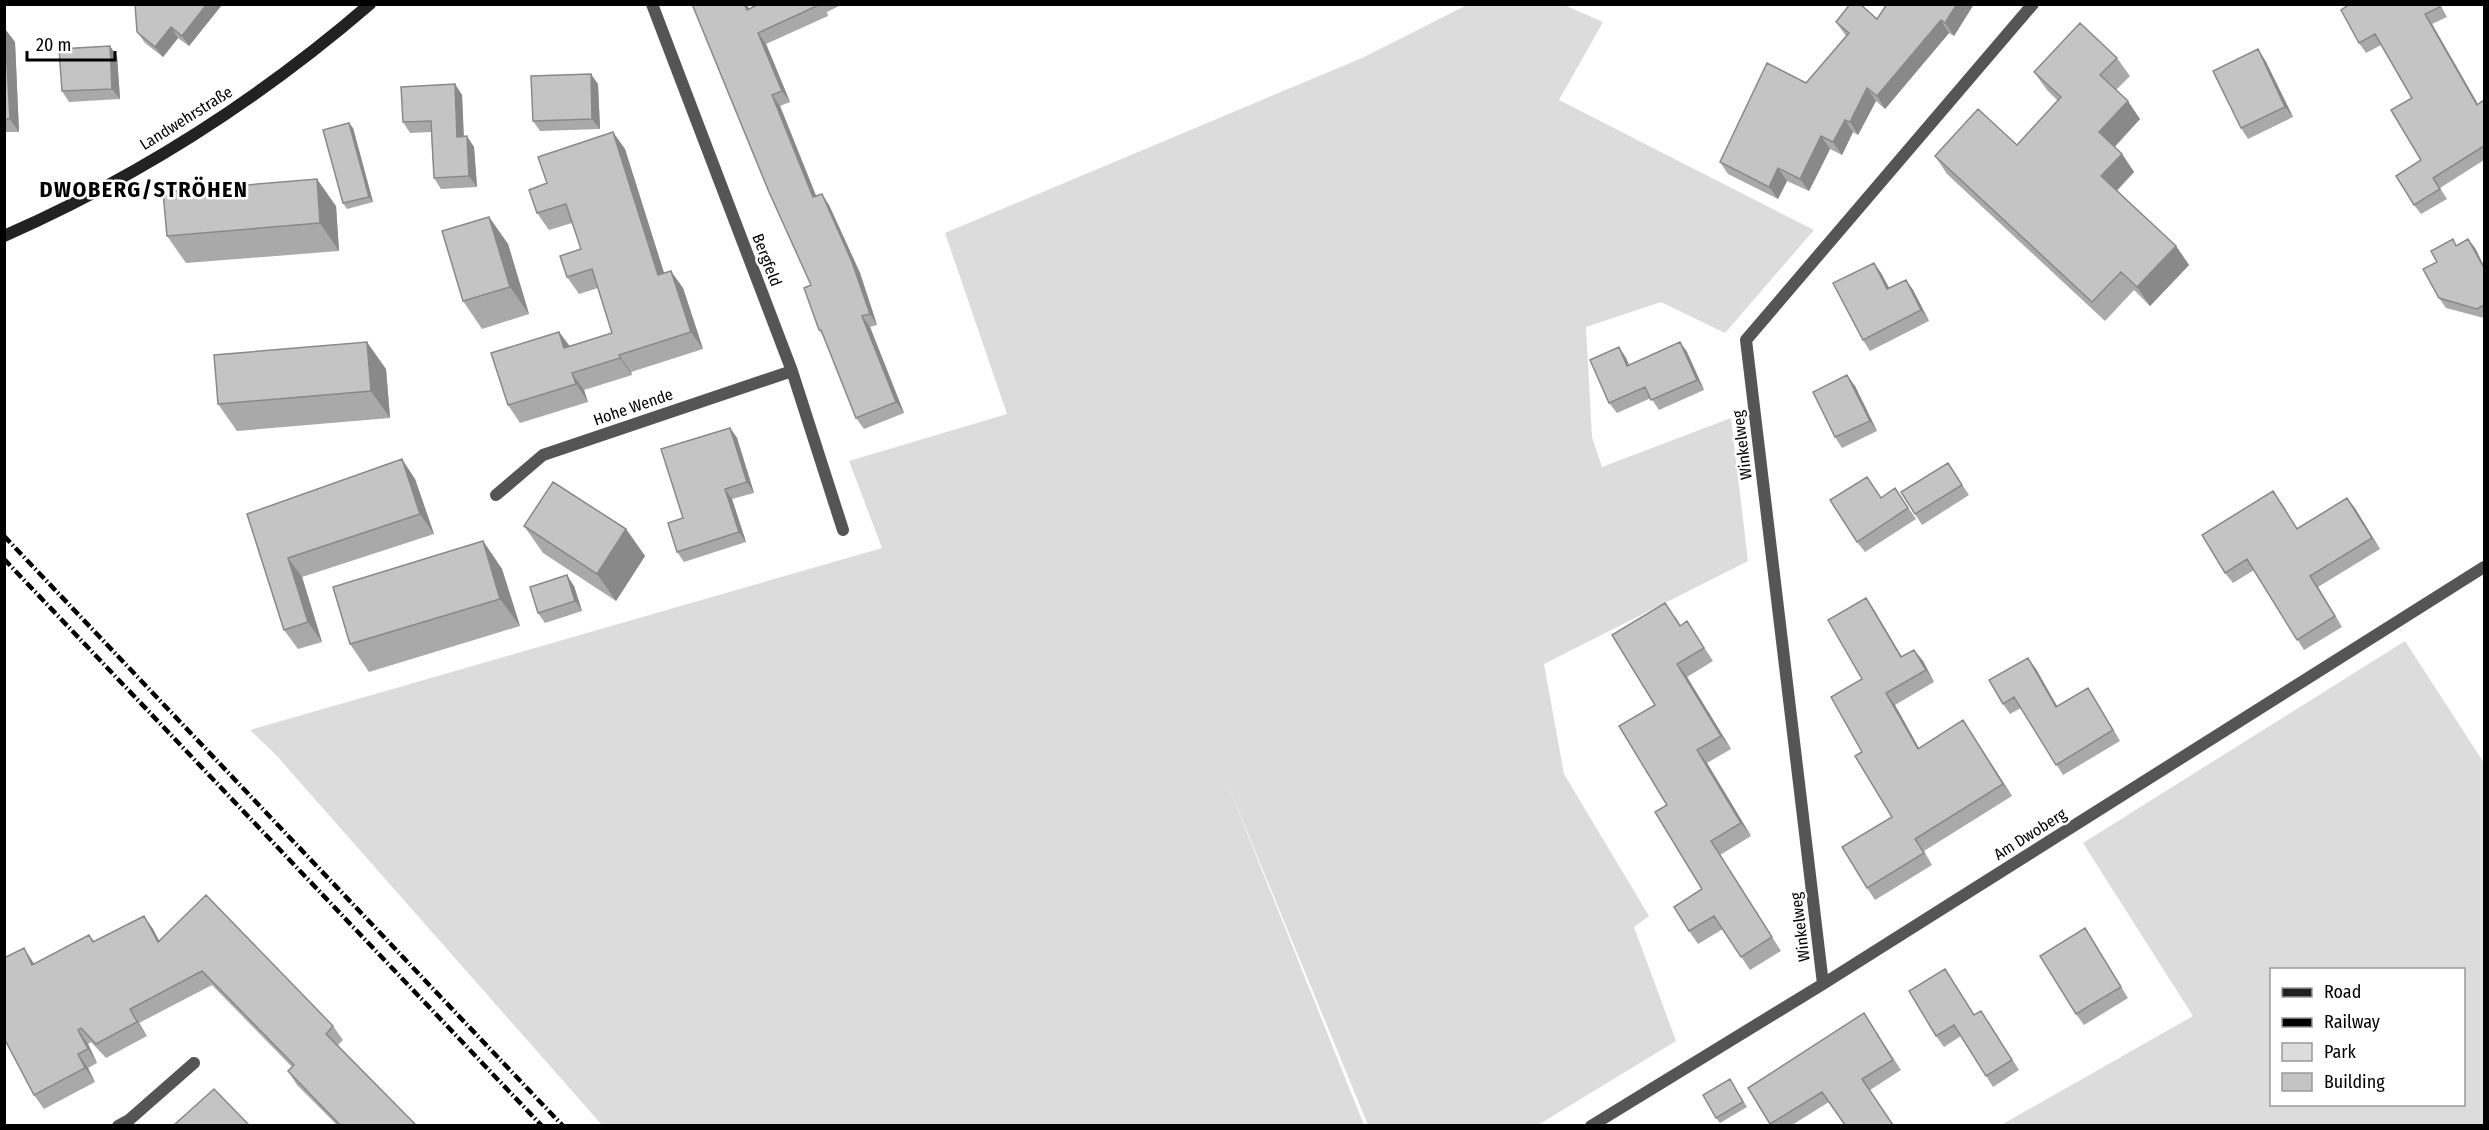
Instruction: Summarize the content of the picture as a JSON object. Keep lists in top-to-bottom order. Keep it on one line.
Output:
{"streets":{"street":["Landwehrstraße","Bergfeld","Hohe Wende","Winkelweg","Am Dwoberg"]},"crossings":[["Bergfeld","Hohe Wende"],["Winkelweg","Am Dwoberg"]],"districts":["DWOBERG/STRÖHEN"],"legend":["Road","Railway","Park","Building"],"scale_bar":"20 m"}
